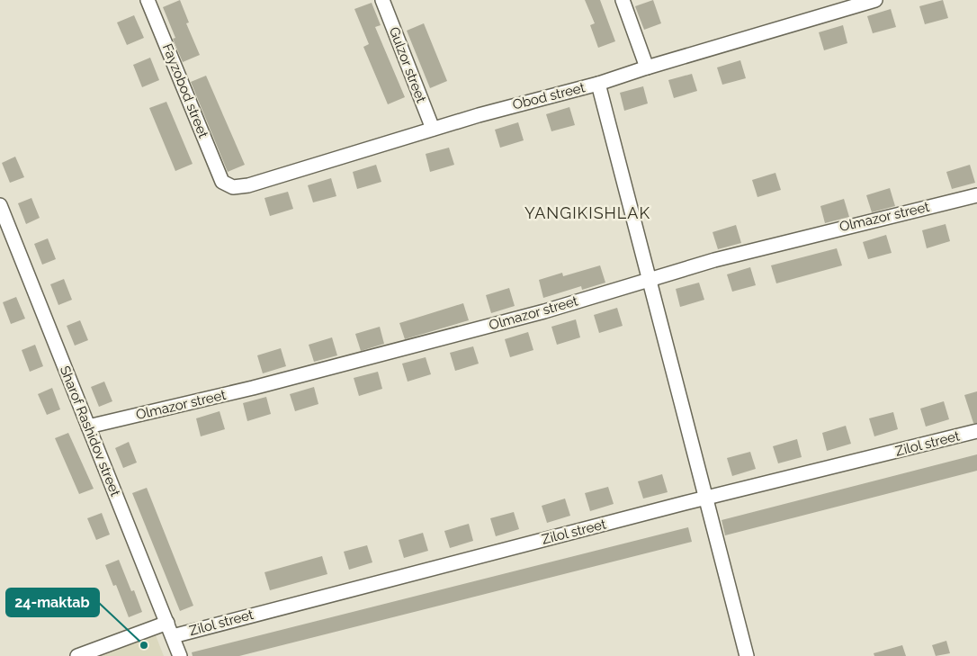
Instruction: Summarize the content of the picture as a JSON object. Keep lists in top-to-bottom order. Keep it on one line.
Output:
{"streets":{"street":["Gulzor street","Fayzobod street","Obod street","Olmazor street","Sharof Rashidov street","Zilol street"]},"crossings":[["Gulzor street","Obod street"],["Fayzobod street","Obod street"],["Olmazor street","Sharof Rashidov street"],["Sharof Rashidov street","Zilol street"]],"districts":["YANGIKISHLAK"],"places":["24-maktab"]}
